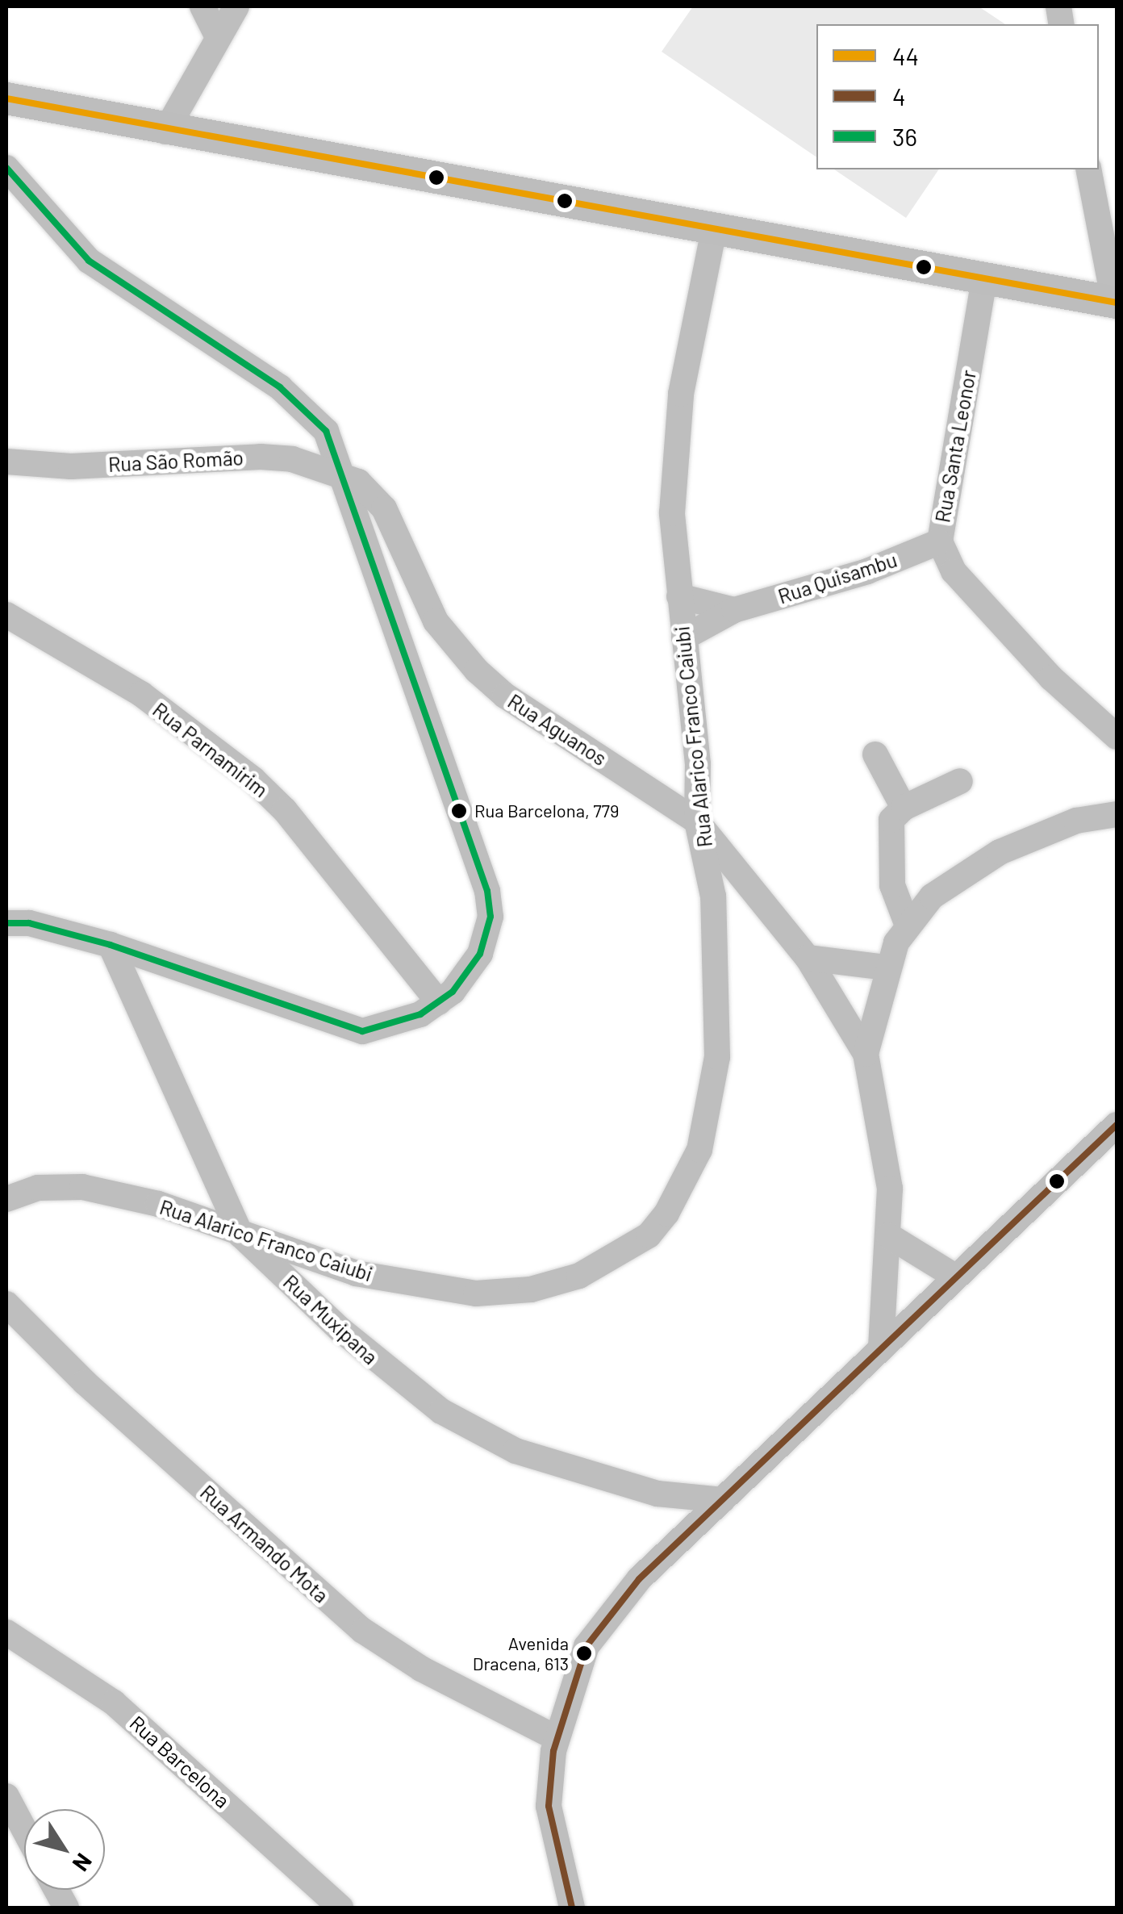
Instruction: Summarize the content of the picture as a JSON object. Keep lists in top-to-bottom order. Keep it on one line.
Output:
{"streets":{"street":["Rua Santa Leonor","Rua São Romão","Rua Quisambu","Rua Aguanos","Rua Alarico Franco Caiubi","Rua Parnamirim","Rua Muxipana","Rua Armando Mota","Rua Barcelona"]},"crossings":[["Rua Santa Leonor","Rua Quisambu"],["Rua São Romão","Rua Aguanos"],["Rua Quisambu","Rua Alarico Franco Caiubi"],["Rua Aguanos","Rua Alarico Franco Caiubi"],["Rua Alarico Franco Caiubi","Rua Muxipana"]],"places":["Rua Barcelona, 779","Avenida Dracena, 613"],"lines":["transit line 44","transit line 36","transit line 4"],"legend":["44","4","36"],"north":"bottom right"}
